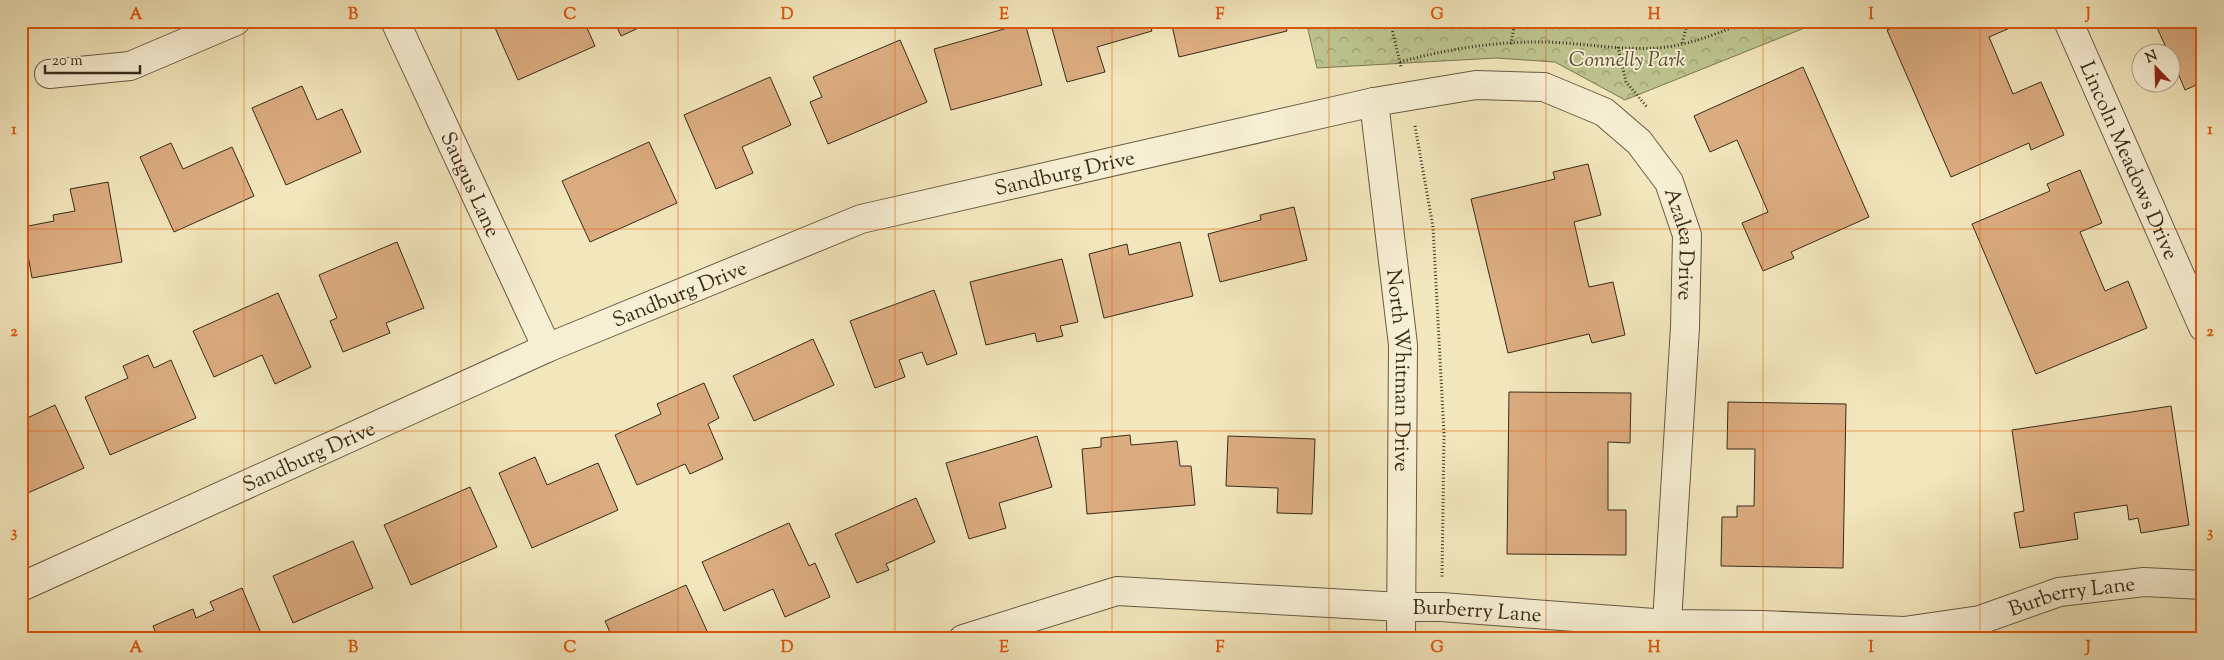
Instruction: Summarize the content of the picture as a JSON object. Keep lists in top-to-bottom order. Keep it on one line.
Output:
{"streets":{"street":["Lincoln Meadows Drive","Sandburg Drive","Saugus Lane","Azalea Drive","North Whitman Drive","Burberry Lane"]},"crossings":[["Sandburg Drive","Saugus Lane"],["Sandburg Drive","Azalea Drive"],["Sandburg Drive","North Whitman Drive"],["Azalea Drive","North Whitman Drive"],["Azalea Drive","Burberry Lane"],["North Whitman Drive","Burberry Lane"]],"parks":["Connelly Park"],"scale_bar":"20 m","north":"top left","grid":{"columns":["A","B","C","D","E","F","G","H","I","J"],"rows":["1","2","3"]}}
